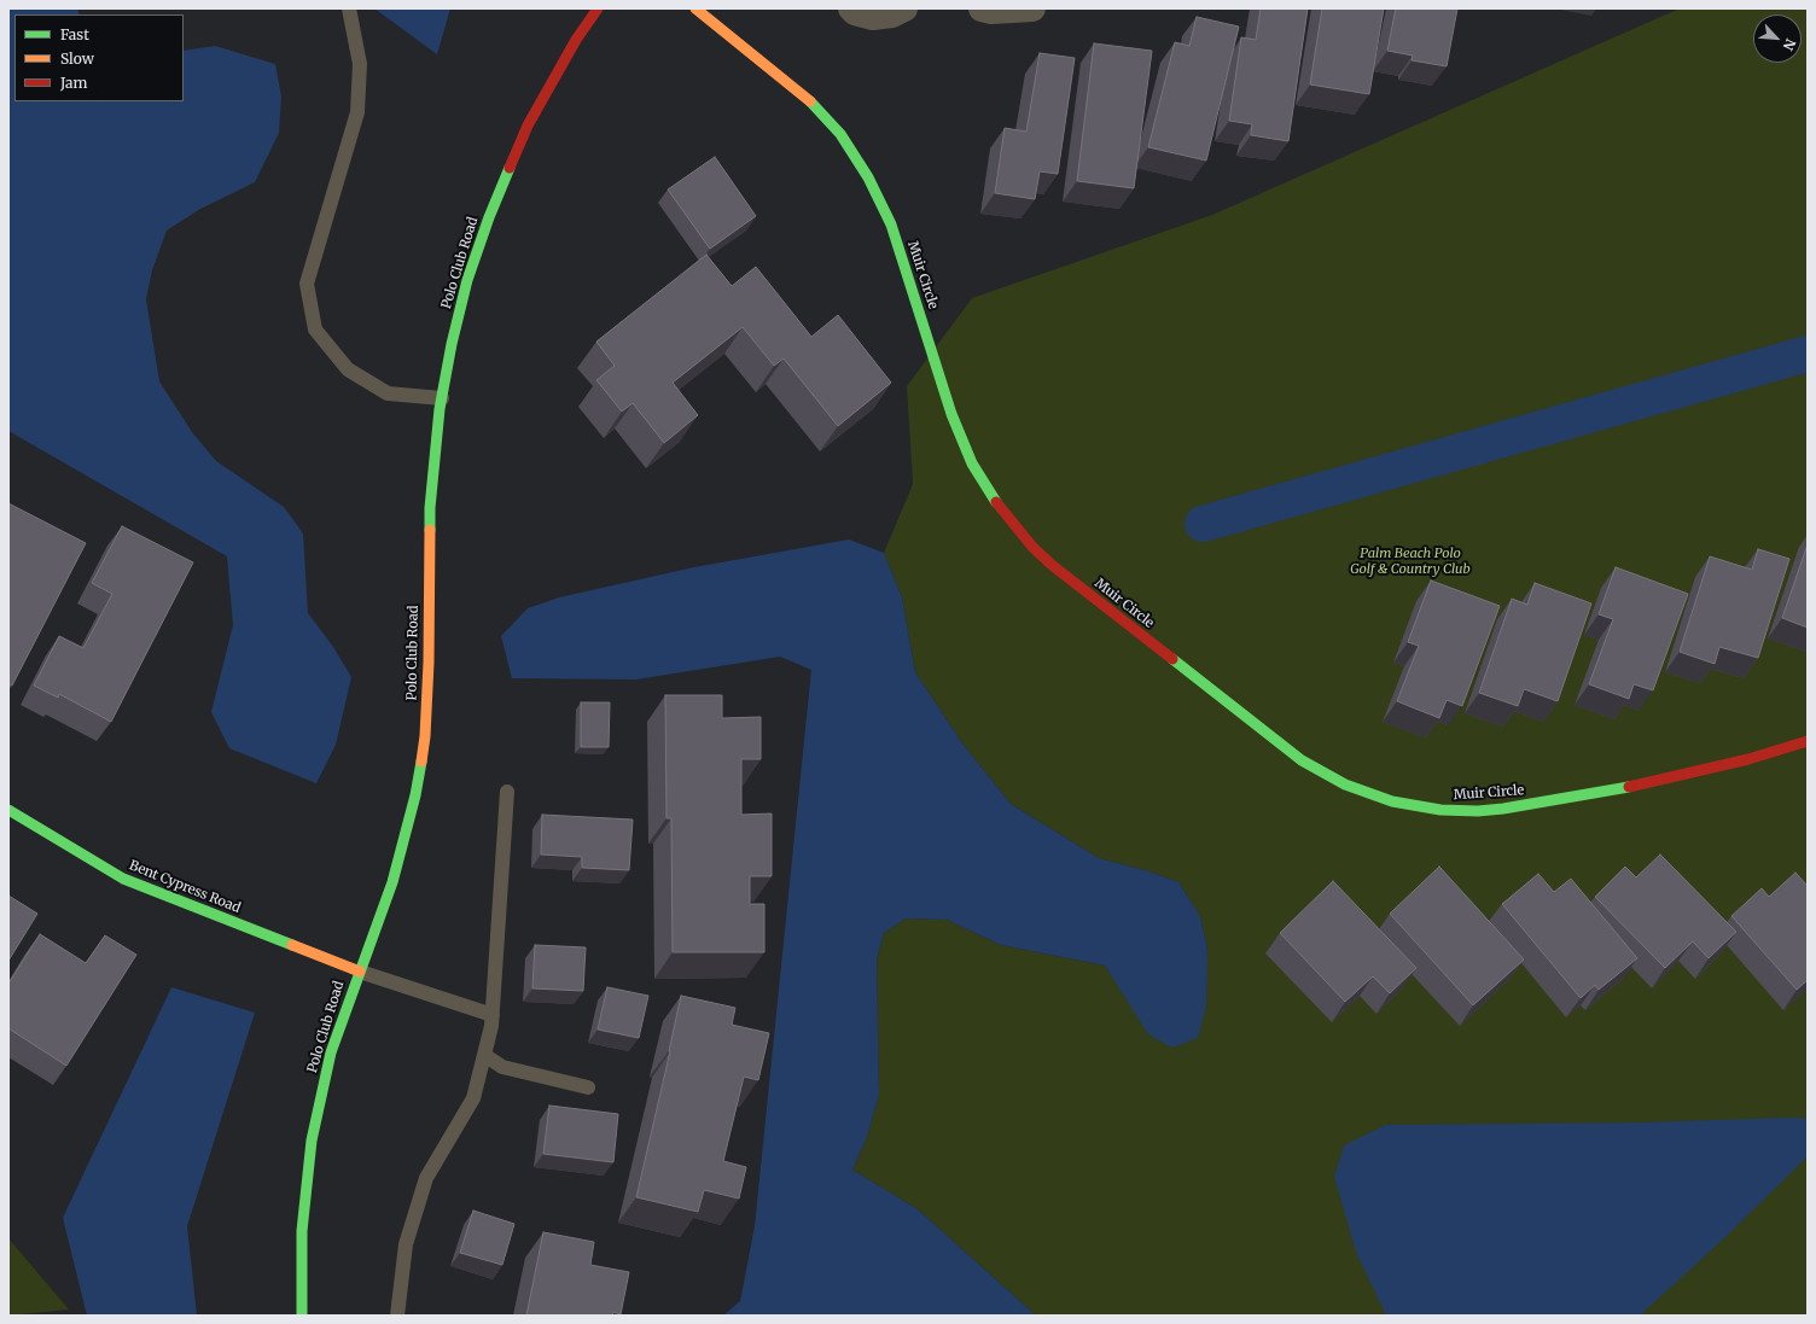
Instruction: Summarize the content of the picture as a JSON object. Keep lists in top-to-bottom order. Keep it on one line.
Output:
{"streets":{"street":["Polo Club Road","Muir Circle","Bent Cypress Road"]},"crossings":[["Polo Club Road","Bent Cypress Road"]],"parks":["Palm Beach Polo Golf & Country Club"],"legend":["Fast","Slow","Jam"],"north":"bottom right"}
